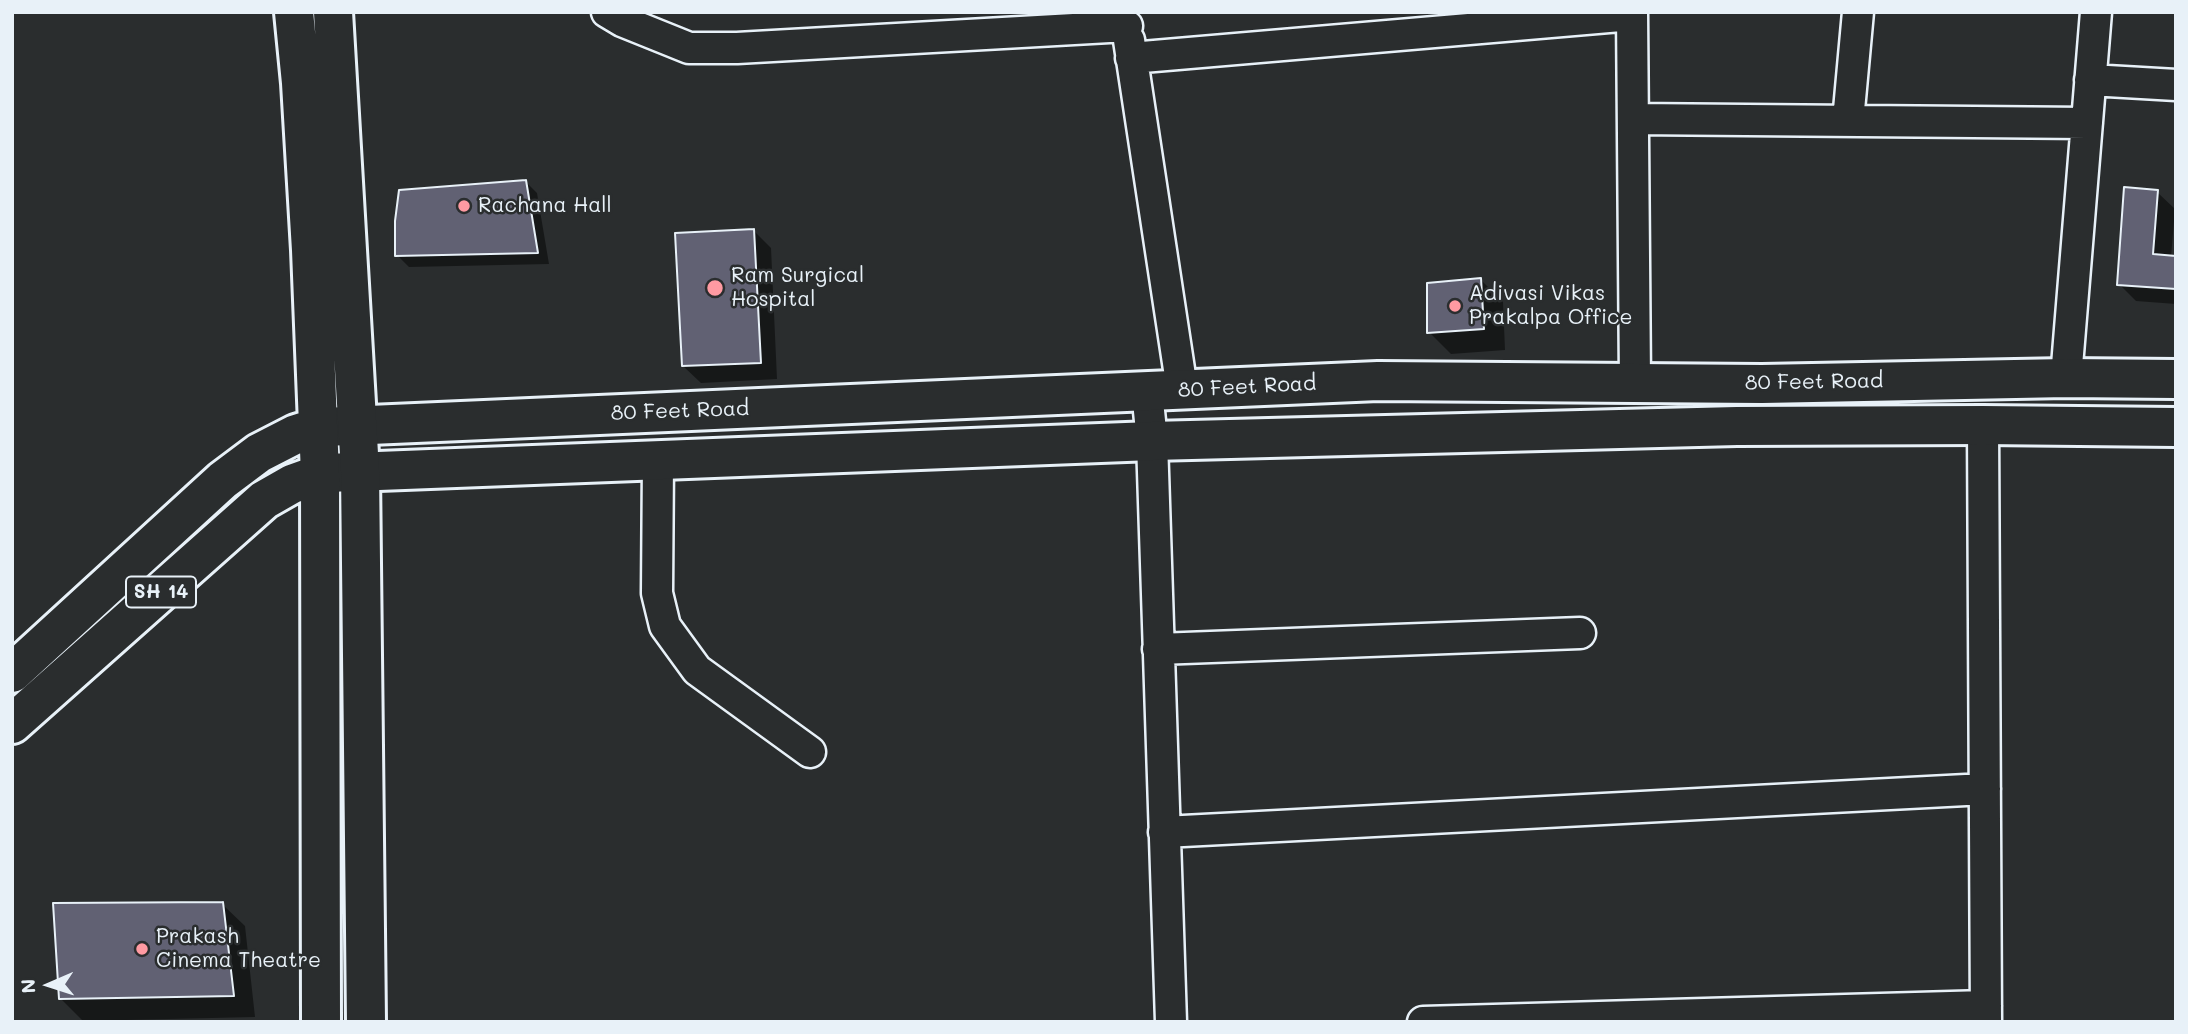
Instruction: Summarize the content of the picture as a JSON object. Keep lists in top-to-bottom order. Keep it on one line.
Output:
{"streets":{"main road":["80 Feet Road","SH 14"]},"crossings":[["80 Feet Road","SH 14"]],"places":["Rachana Hall","Ram Surgical Hospital","Adivasi Vikas Prakalpa Office","Prakash Cinema Theatre"],"north":"left"}
